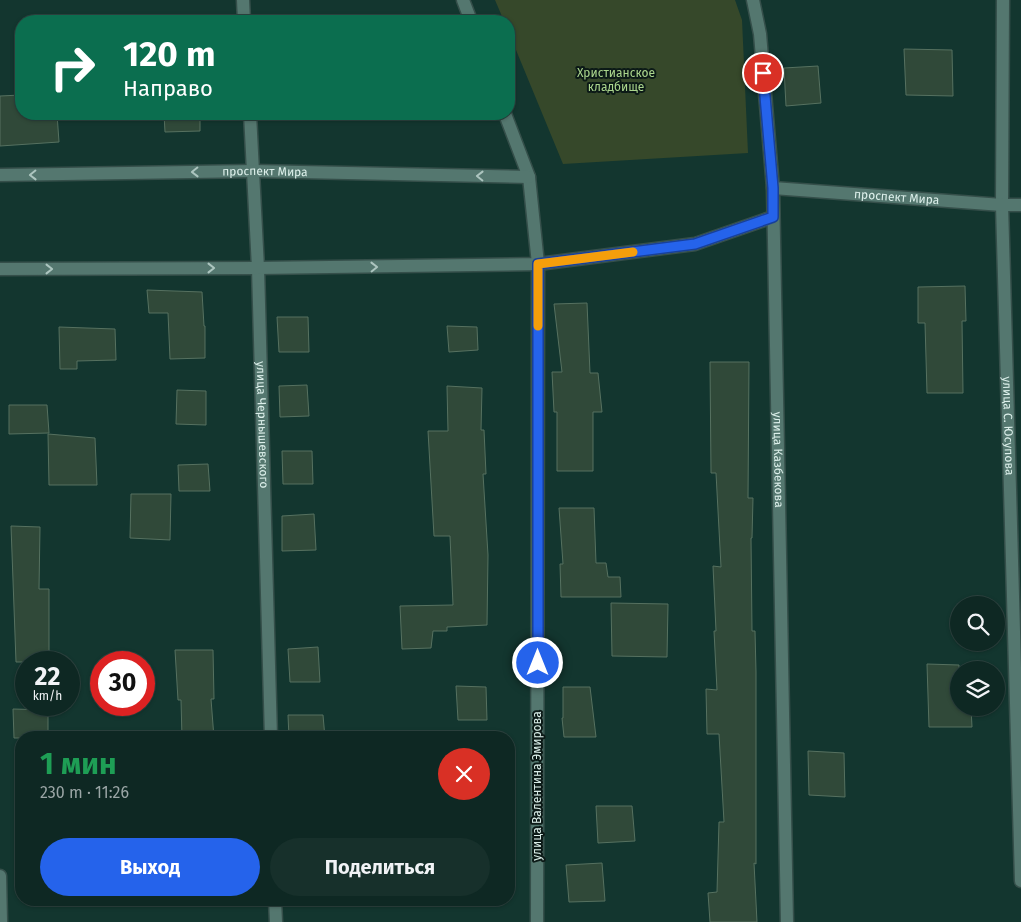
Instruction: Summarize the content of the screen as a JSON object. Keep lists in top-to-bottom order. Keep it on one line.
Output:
{"streets":{"street":["проспект Мира","улица Чернышевского","улица С. Юсупова","улица Казбекова","улица Валентина Эмирова"]},"crossings":[["проспект Мира","улица Чернышевского"],["проспект Мира","улица С. Юсупова"],["проспект Мира","улица Казбекова"],["проспект Мира","улица Валентина Эмирова"]],"parks":["Христианское кладбище"],"page":{"turn":["120 m","Направо"],"speed":"22 km/h","limit":"30","heading":["1 мин","230 m · 11:26"],"buttons":["Выход","Поделиться"]}}
